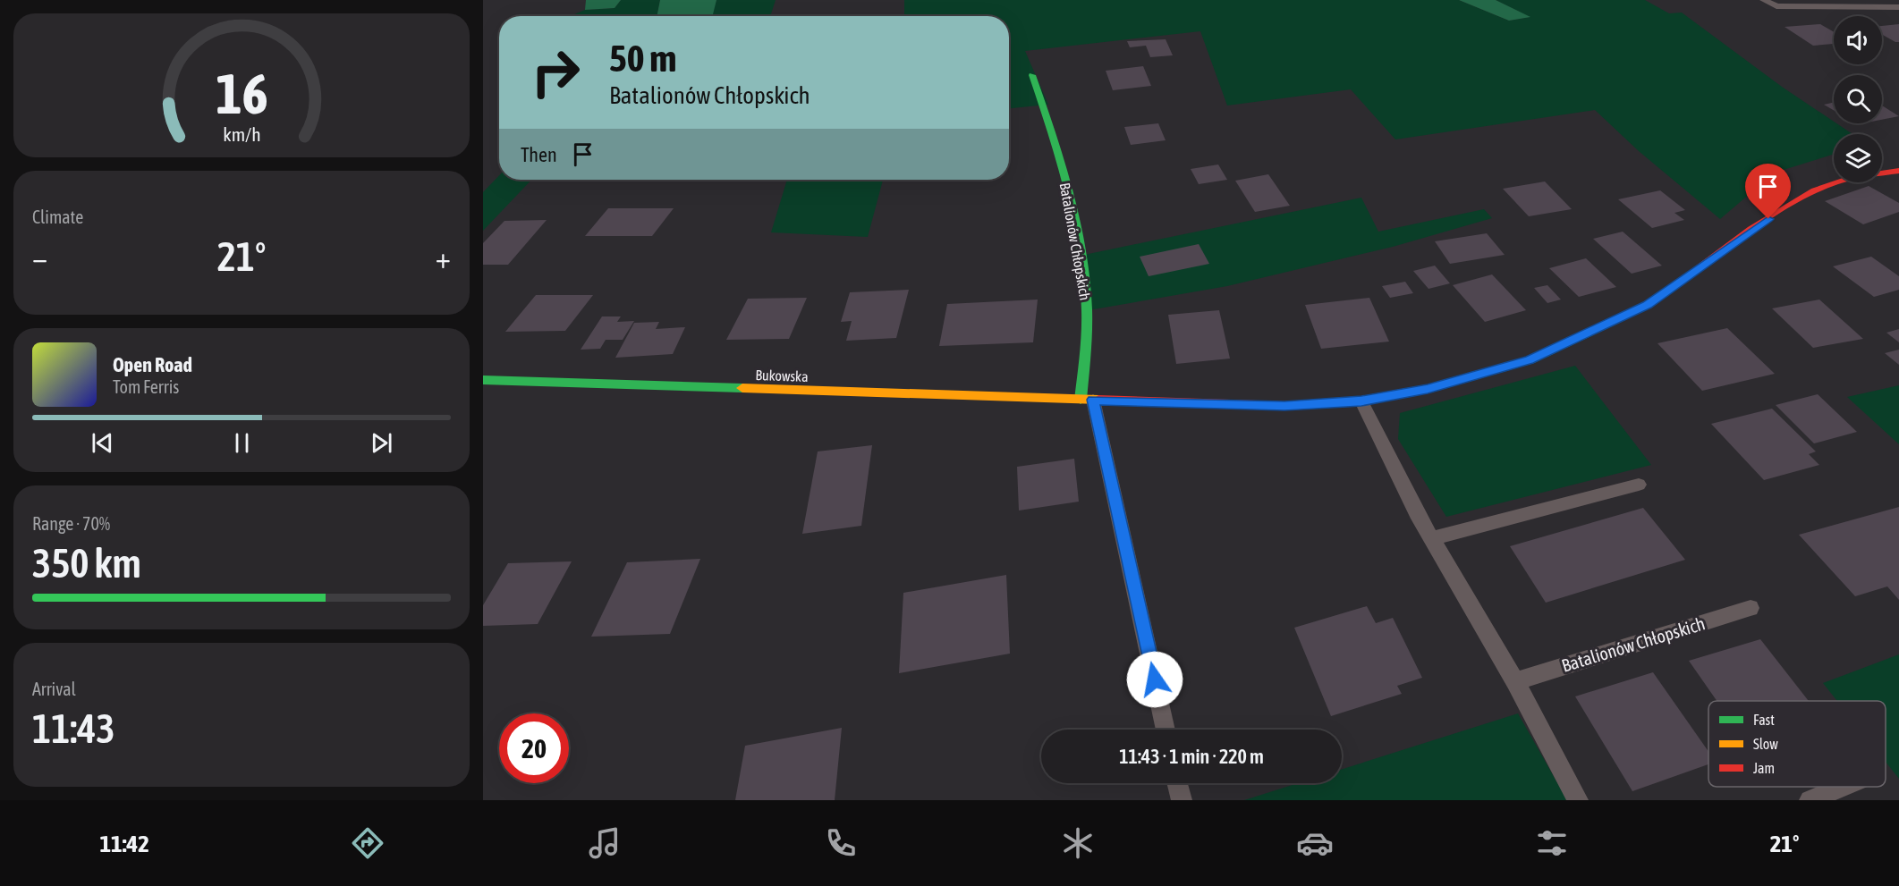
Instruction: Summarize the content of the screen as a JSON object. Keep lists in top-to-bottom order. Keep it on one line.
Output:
{"streets":{"street":["Batalionów Chłopskich","Bukowska"]},"crossings":[["Batalionów Chłopskich","Bukowska"]],"legend":["Fast","Slow","Jam"],"page":{"turn":["50 m","Batalionów Chłopskich"],"then":"Then","tile":["Climate",["Range · 70%","350 km"],["Arrival","11:43"]],"heat":["−","21°","+"],"song":["Open Road","Tom Ferris"],"limit":"20","trip":"11:43 · 1 min · 220 m","tabs":["11:42","21°"],"gauge":["16","km/h"]}}
